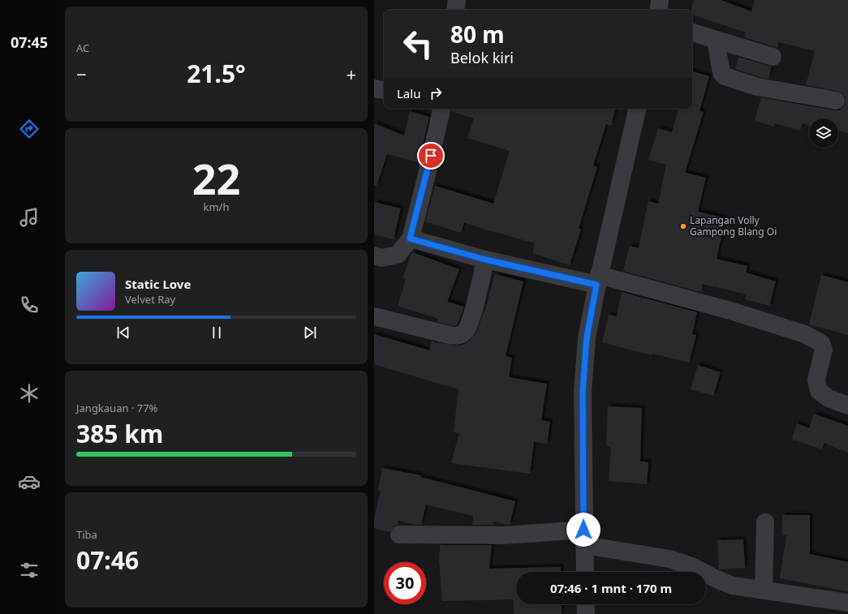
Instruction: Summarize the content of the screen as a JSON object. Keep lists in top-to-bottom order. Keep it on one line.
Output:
{"places":["Lapangan Volly Gampong Blang Oi"],"page":{"tabs":"07:45","tile":["AC",["22","km/h"],["Jangkauan · 77%","385 km"],["Tiba","07:46"]],"turn":["80 m","Belok kiri"],"heat":["−","21.5°","+"],"then":"Lalu","song":["Static Love","Velvet Ray"],"limit":"30","trip":"07:46 · 1 mnt · 170 m"}}
